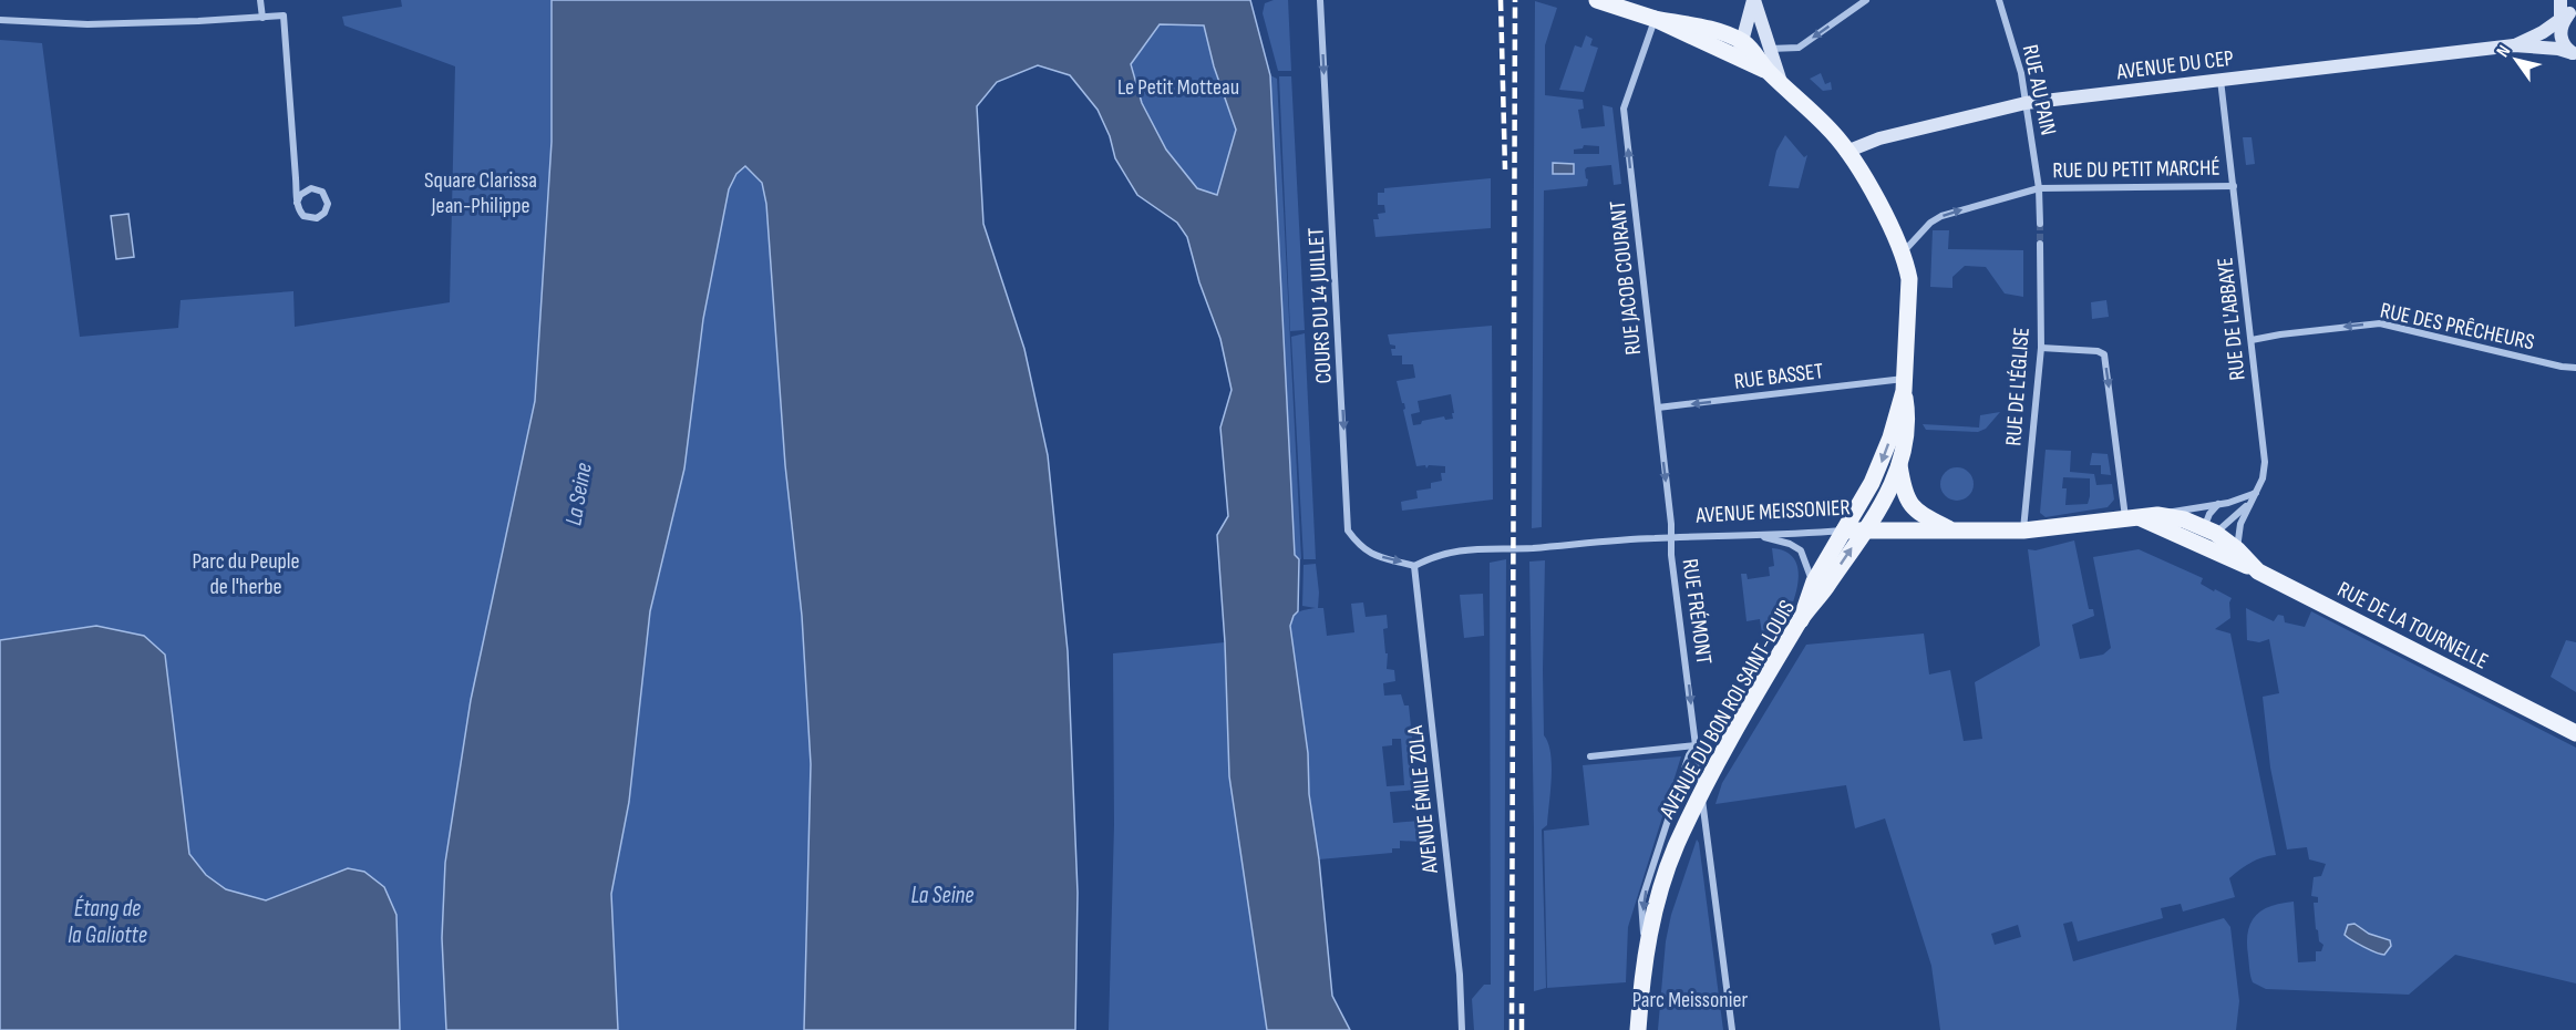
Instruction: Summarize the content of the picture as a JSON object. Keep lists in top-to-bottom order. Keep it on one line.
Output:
{"streets":{"main road":["AVENUE MEISSONIER","RUE DE LA TOURNELLE","AVENUE DU BON ROI SAINT-LOUIS"],"street":["AVENUE DU CEP","RUE AU PAIN","RUE DU PETIT MARCHÉ","RUE JACOB COURANT","COURS DU 14 JUILLET","RUE DE L'ABBAYE","RUE DES PRÊCHEURS","RUE BASSET","RUE DE L'ÉGLISE","RUE FRÉMONT","AVENUE ÉMILE ZOLA"]},"crossings":[["AVENUE DU CEP","RUE AU PAIN"],["AVENUE DU CEP","RUE DE L'ABBAYE"],["RUE AU PAIN","RUE DU PETIT MARCHÉ"],["RUE DU PETIT MARCHÉ","RUE DE L'ABBAYE"],["RUE JACOB COURANT","RUE BASSET"],["RUE JACOB COURANT","AVENUE MEISSONIER"],["RUE JACOB COURANT","RUE FRÉMONT"],["COURS DU 14 JUILLET","AVENUE MEISSONIER"],["COURS DU 14 JUILLET","AVENUE ÉMILE ZOLA"],["RUE DE L'ABBAYE","RUE DES PRÊCHEURS"],["RUE DE L'ABBAYE","AVENUE MEISSONIER"],["RUE DE L'ABBAYE","RUE DE LA TOURNELLE"],["RUE BASSET","AVENUE DU BON ROI SAINT-LOUIS"],["RUE DE L'ÉGLISE","AVENUE MEISSONIER"],["AVENUE MEISSONIER","RUE FRÉMONT"],["AVENUE MEISSONIER","RUE DE LA TOURNELLE"],["AVENUE MEISSONIER","AVENUE DU BON ROI SAINT-LOUIS"],["AVENUE MEISSONIER","AVENUE ÉMILE ZOLA"],["RUE FRÉMONT","AVENUE DU BON ROI SAINT-LOUIS"]],"one_way":["RUE DU PETIT MARCHÉ","COURS DU 14 JUILLET","RUE DES PRÊCHEURS","RUE BASSET","RUE FRÉMONT"],"water":["La Seine","Étang de la Galiotte"],"parks":["Le Petit Motteau","Square Clarissa Jean-Philippe","Parc du Peuple de l'herbe","Parc Meissonier"],"north":"top left"}
